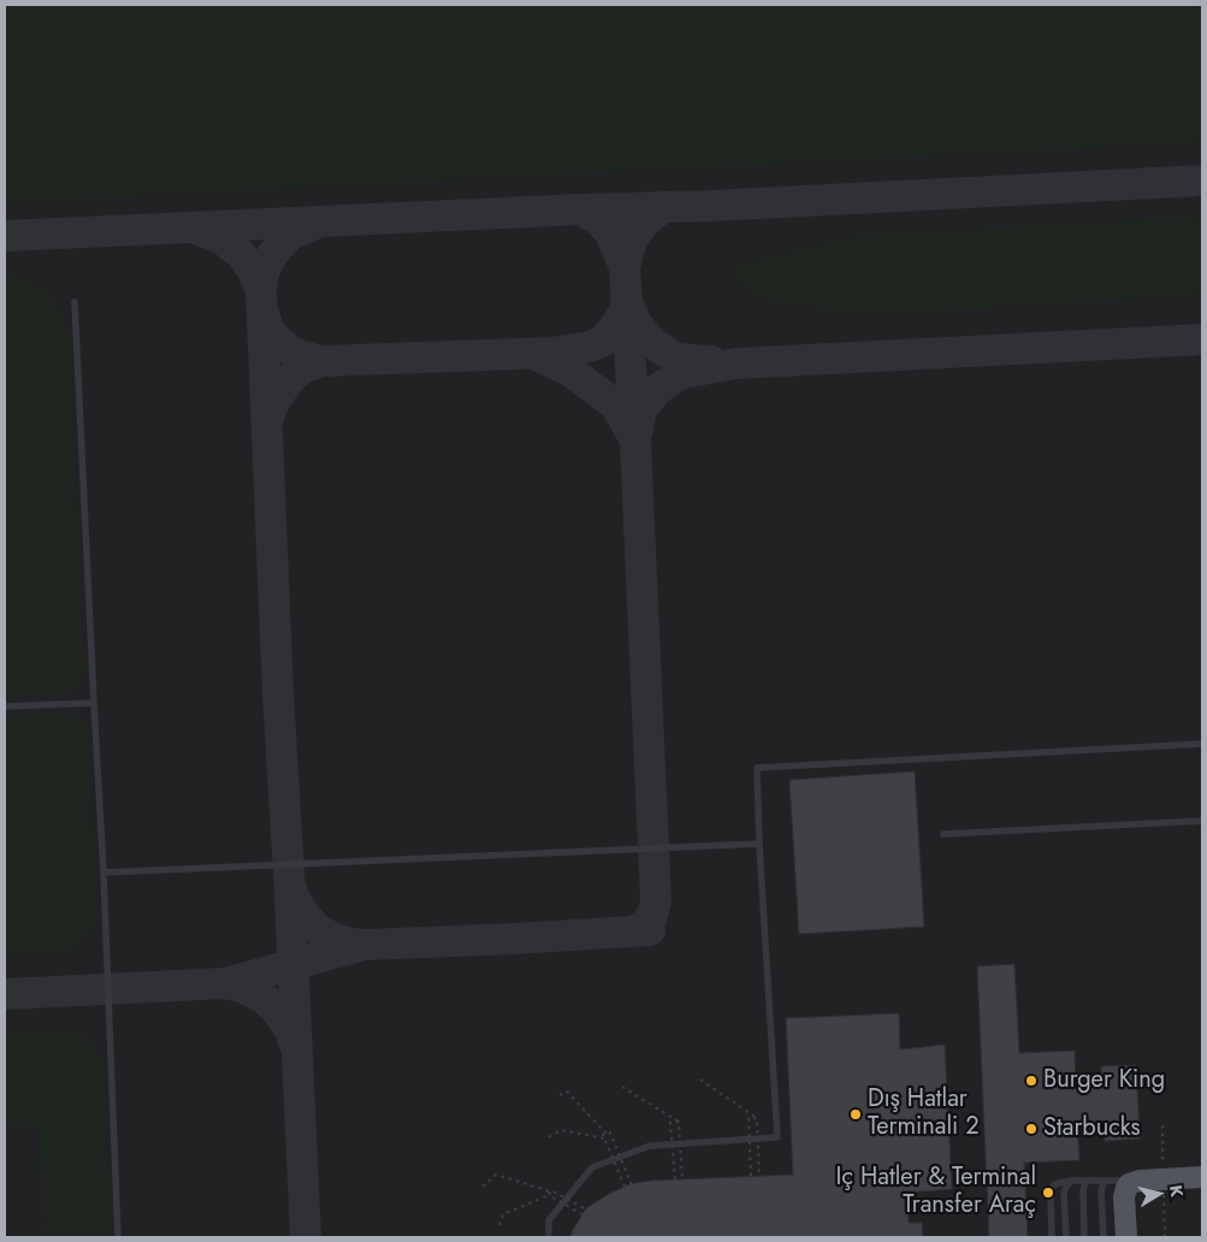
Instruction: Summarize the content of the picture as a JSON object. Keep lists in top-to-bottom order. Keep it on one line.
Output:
{"places":["Burger King","Dış Hatlar Terminali 2","Starbucks","Iç Hatler & Terminal Transfer Araç"],"north":"right"}
